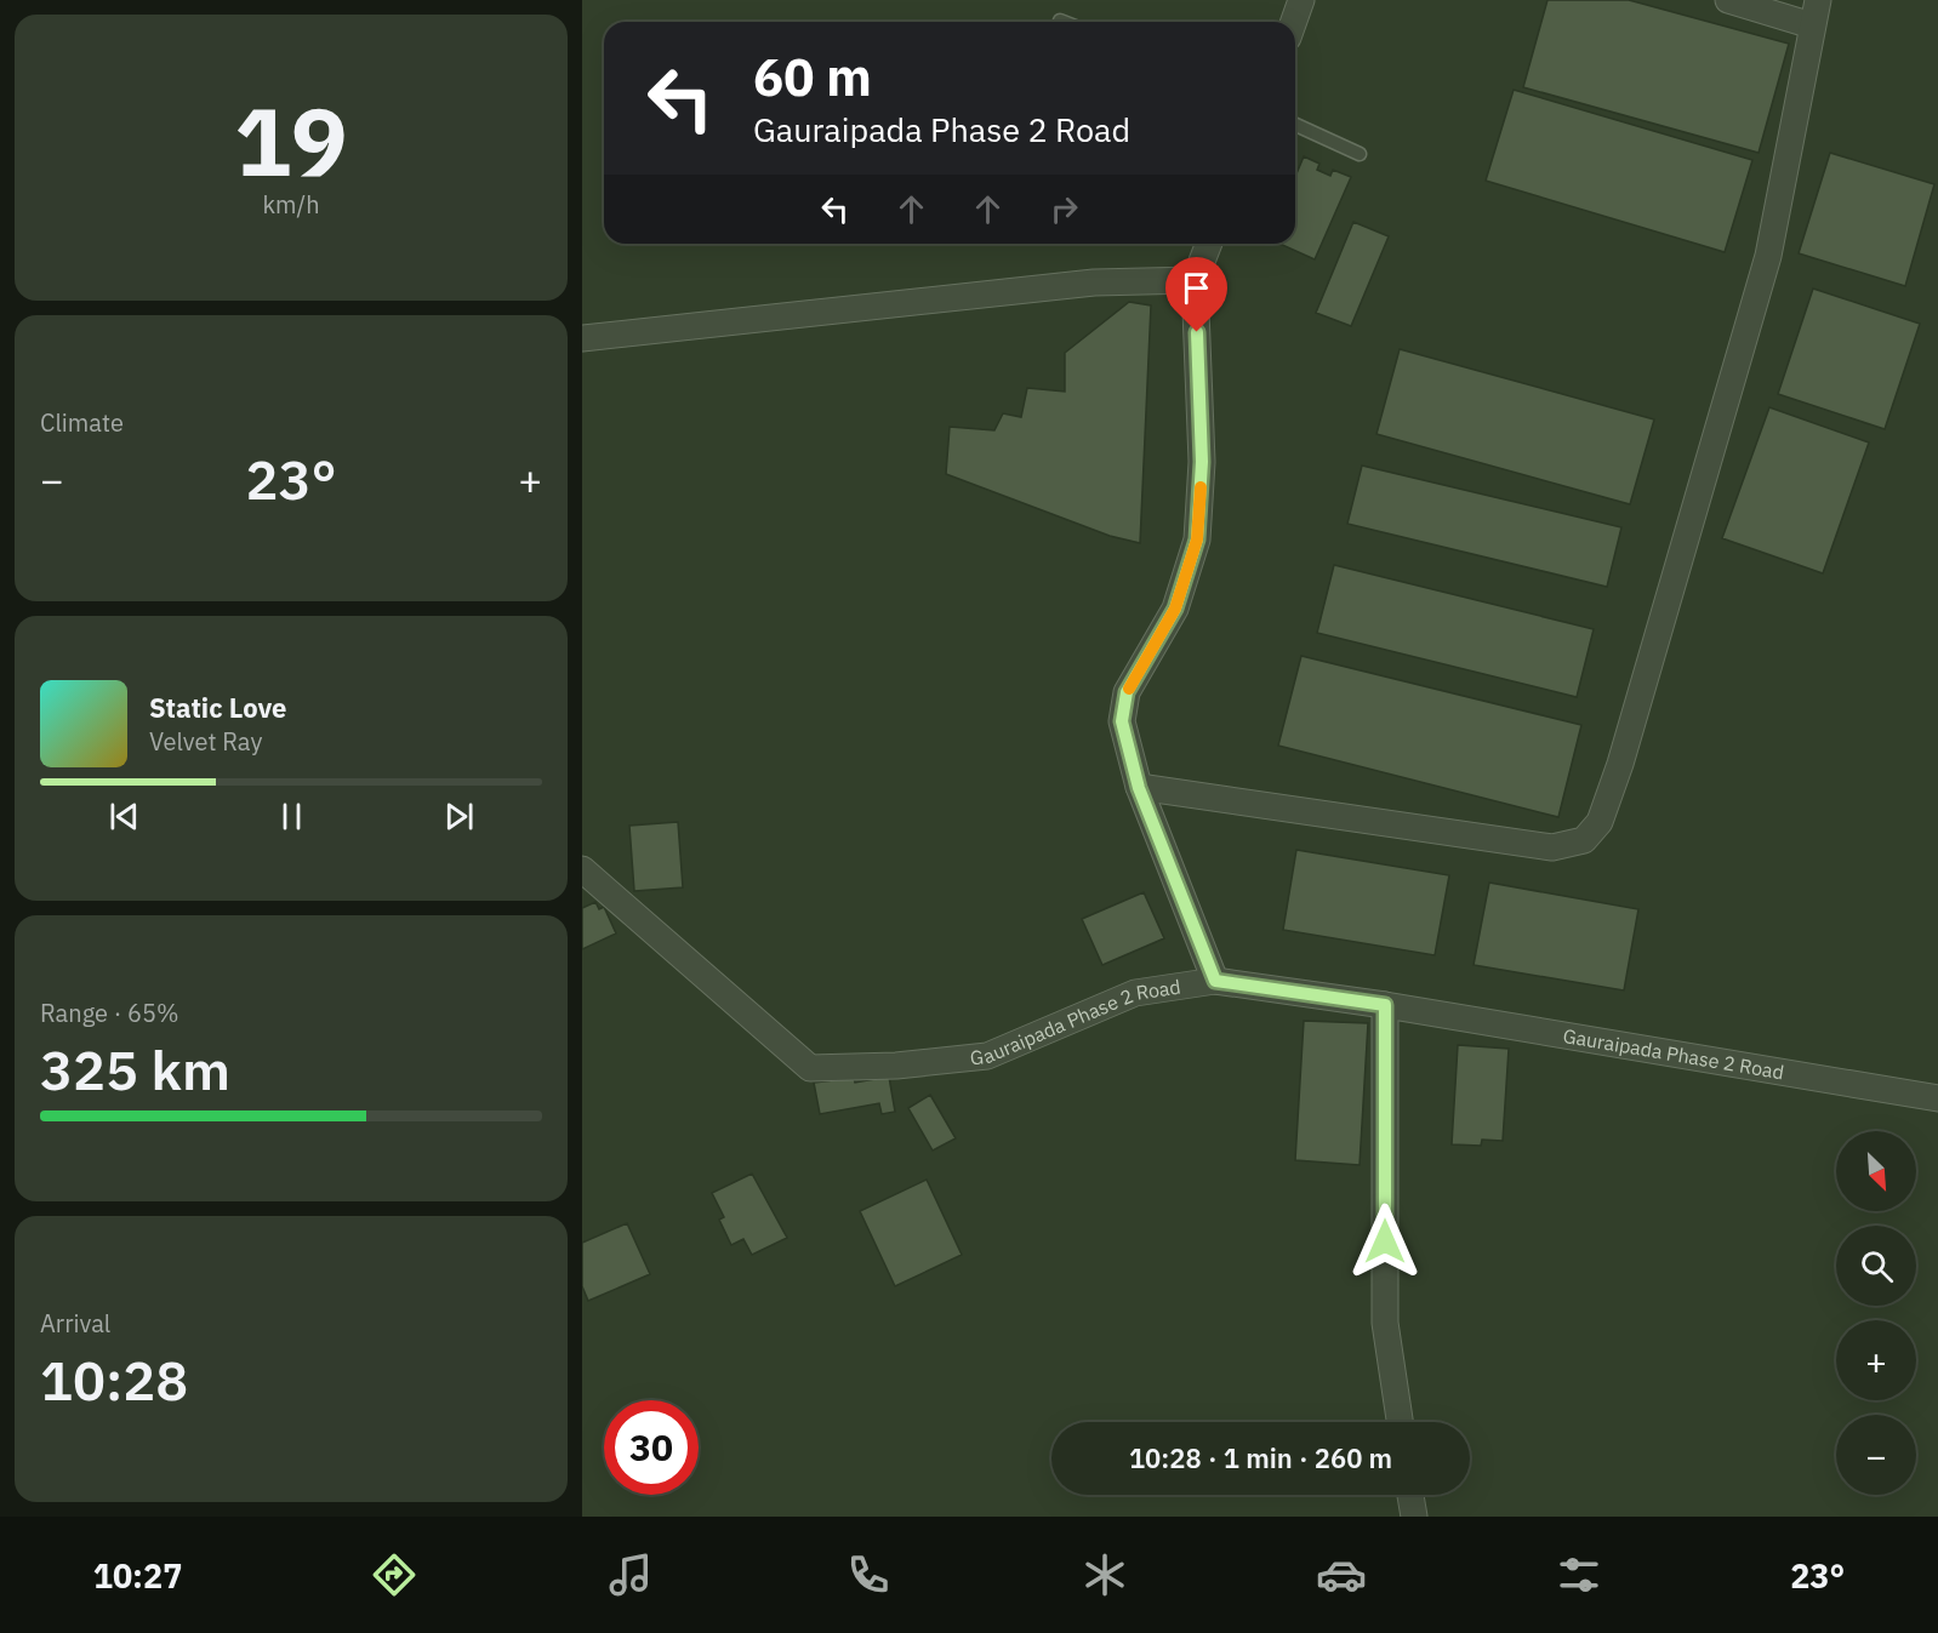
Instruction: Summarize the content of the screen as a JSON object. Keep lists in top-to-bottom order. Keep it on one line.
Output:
{"streets":{"street":["Gauraipada Phase 2 Road"]},"north":"bottom right","page":{"tile":[["19","km/h"],"Climate",["Range · 65%","325 km"],["Arrival","10:28"]],"turn":["60 m","Gauraipada Phase 2 Road"],"heat":["−","23°","+"],"song":["Static Love","Velvet Ray"],"map_buttons":["+","−"],"limit":"30","trip":"10:28 · 1 min · 260 m","tabs":["10:27","23°"]}}
